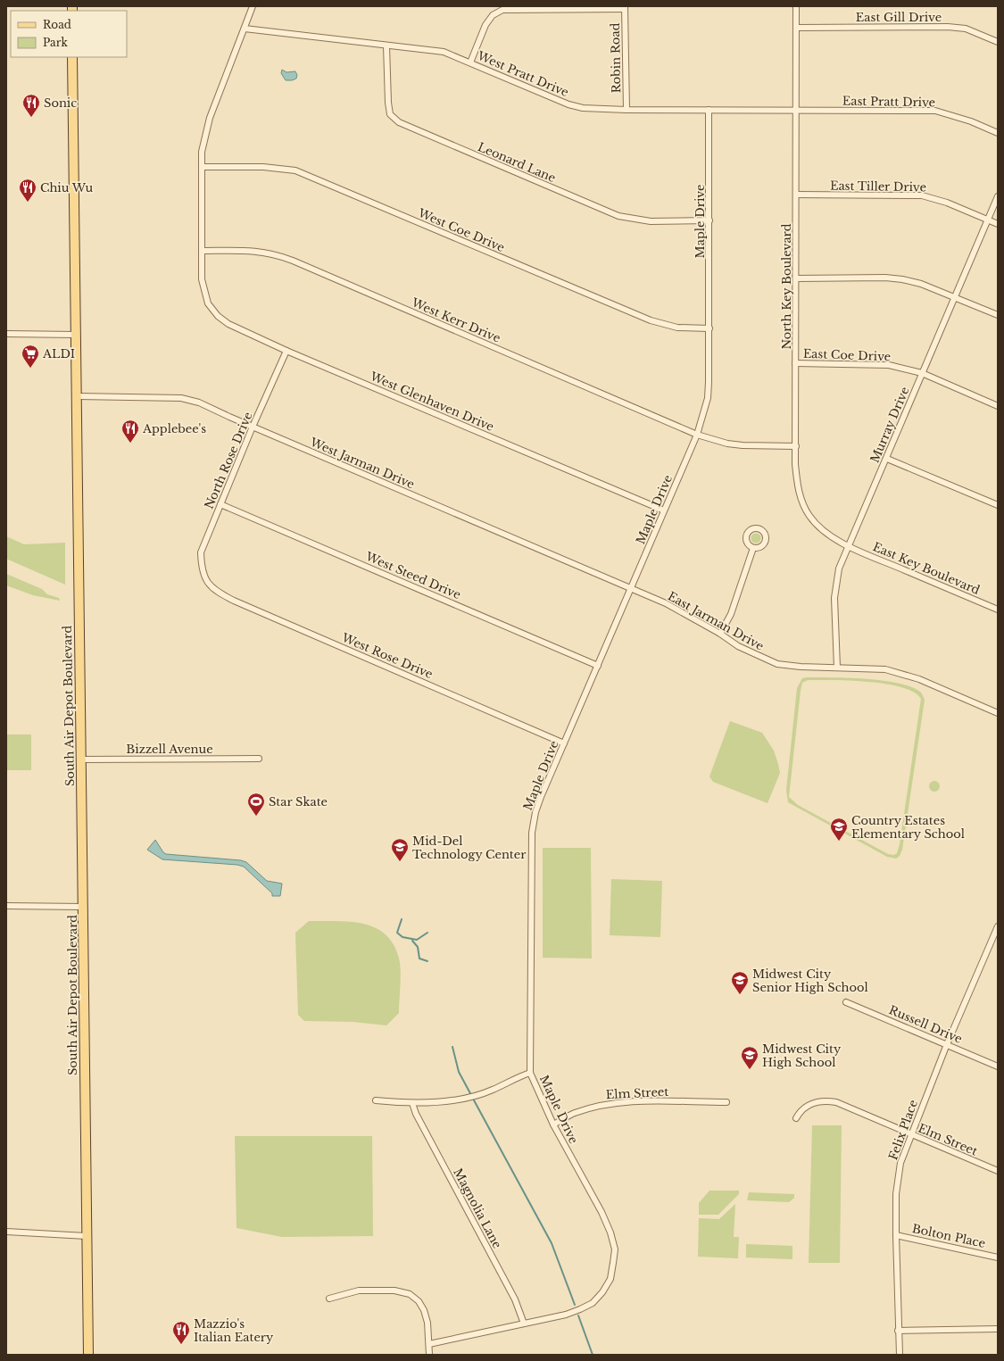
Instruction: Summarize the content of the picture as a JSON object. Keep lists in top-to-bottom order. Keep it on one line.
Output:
{"streets":{"main road":["South Air Depot Boulevard"],"street":["East Gill Drive","Robin Road","West Pratt Drive","East Pratt Drive","Leonard Lane","East Tiller Drive","Maple Drive","West Coe Drive","North Key Boulevard","West Kerr Drive","East Coe Drive","West Glenhaven Drive","Murray Drive","North Rose Drive","West Jarman Drive","East Key Boulevard","West Steed Drive","East Jarman Drive","West Rose Drive","Bizzell Avenue","Russell Drive","Elm Street","Felix Place","Magnolia Lane","Bolton Place"]},"crossings":[["East Gill Drive","North Key Boulevard"],["Robin Road","West Pratt Drive"],["West Pratt Drive","East Pratt Drive"],["West Pratt Drive","Leonard Lane"],["West Pratt Drive","Maple Drive"],["West Pratt Drive","North Key Boulevard"],["East Pratt Drive","North Key Boulevard"],["Leonard Lane","Maple Drive"],["East Tiller Drive","North Key Boulevard"],["East Tiller Drive","Murray Drive"],["Maple Drive","West Coe Drive"],["Maple Drive","West Kerr Drive"],["Maple Drive","West Glenhaven Drive"],["Maple Drive","West Jarman Drive"],["Maple Drive","West Steed Drive"],["Maple Drive","East Jarman Drive"],["Maple Drive","West Rose Drive"],["Maple Drive","Elm Street"],["Maple Drive","Magnolia Lane"],["North Key Boulevard","West Kerr Drive"],["North Key Boulevard","East Coe Drive"],["North Key Boulevard","Murray Drive"],["North Key Boulevard","East Key Boulevard"],["West Kerr Drive","West Glenhaven Drive"],["East Coe Drive","Murray Drive"],["West Glenhaven Drive","North Rose Drive"],["Murray Drive","East Key Boulevard"],["Murray Drive","East Jarman Drive"],["North Rose Drive","West Jarman Drive"],["North Rose Drive","West Steed Drive"],["North Rose Drive","West Rose Drive"],["West Jarman Drive","East Jarman Drive"],["West Jarman Drive","South Air Depot Boulevard"],["South Air Depot Boulevard","Bizzell Avenue"],["Russell Drive","Felix Place"],["Elm Street","Felix Place"],["Felix Place","Bolton Place"]],"places":{"restaurant":["Sonic","Chiu Wu","Applebee's","Mazzio's Italian Eatery"],"supermarket":["ALDI"],"sports":["Star Skate"],"school or university":["Country Estates Elementary School","Mid-Del Technology Center","Midwest City Senior High School","Midwest City High School"]},"legend":["Road","Park"]}
